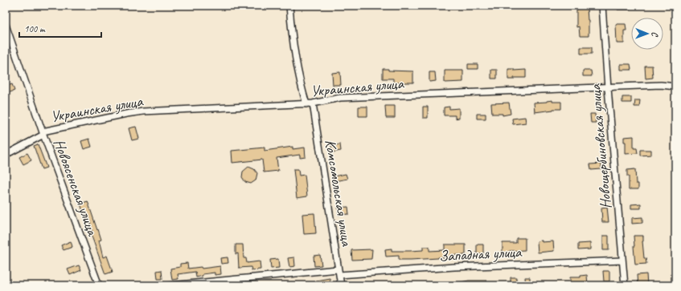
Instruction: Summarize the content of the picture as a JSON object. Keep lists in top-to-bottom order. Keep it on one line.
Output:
{"streets":{"street":["Украинская улица","Новощербиновская улица","Новоясенская улица","Комсомольская улица","Западная улица"]},"crossings":[["Украинская улица","Новощербиновская улица"],["Украинская улица","Новоясенская улица"],["Украинская улица","Комсомольская улица"],["Новощербиновская улица","Западная улица"],["Комсомольская улица","Западная улица"]],"scale_bar":"100 m","north":"right"}
